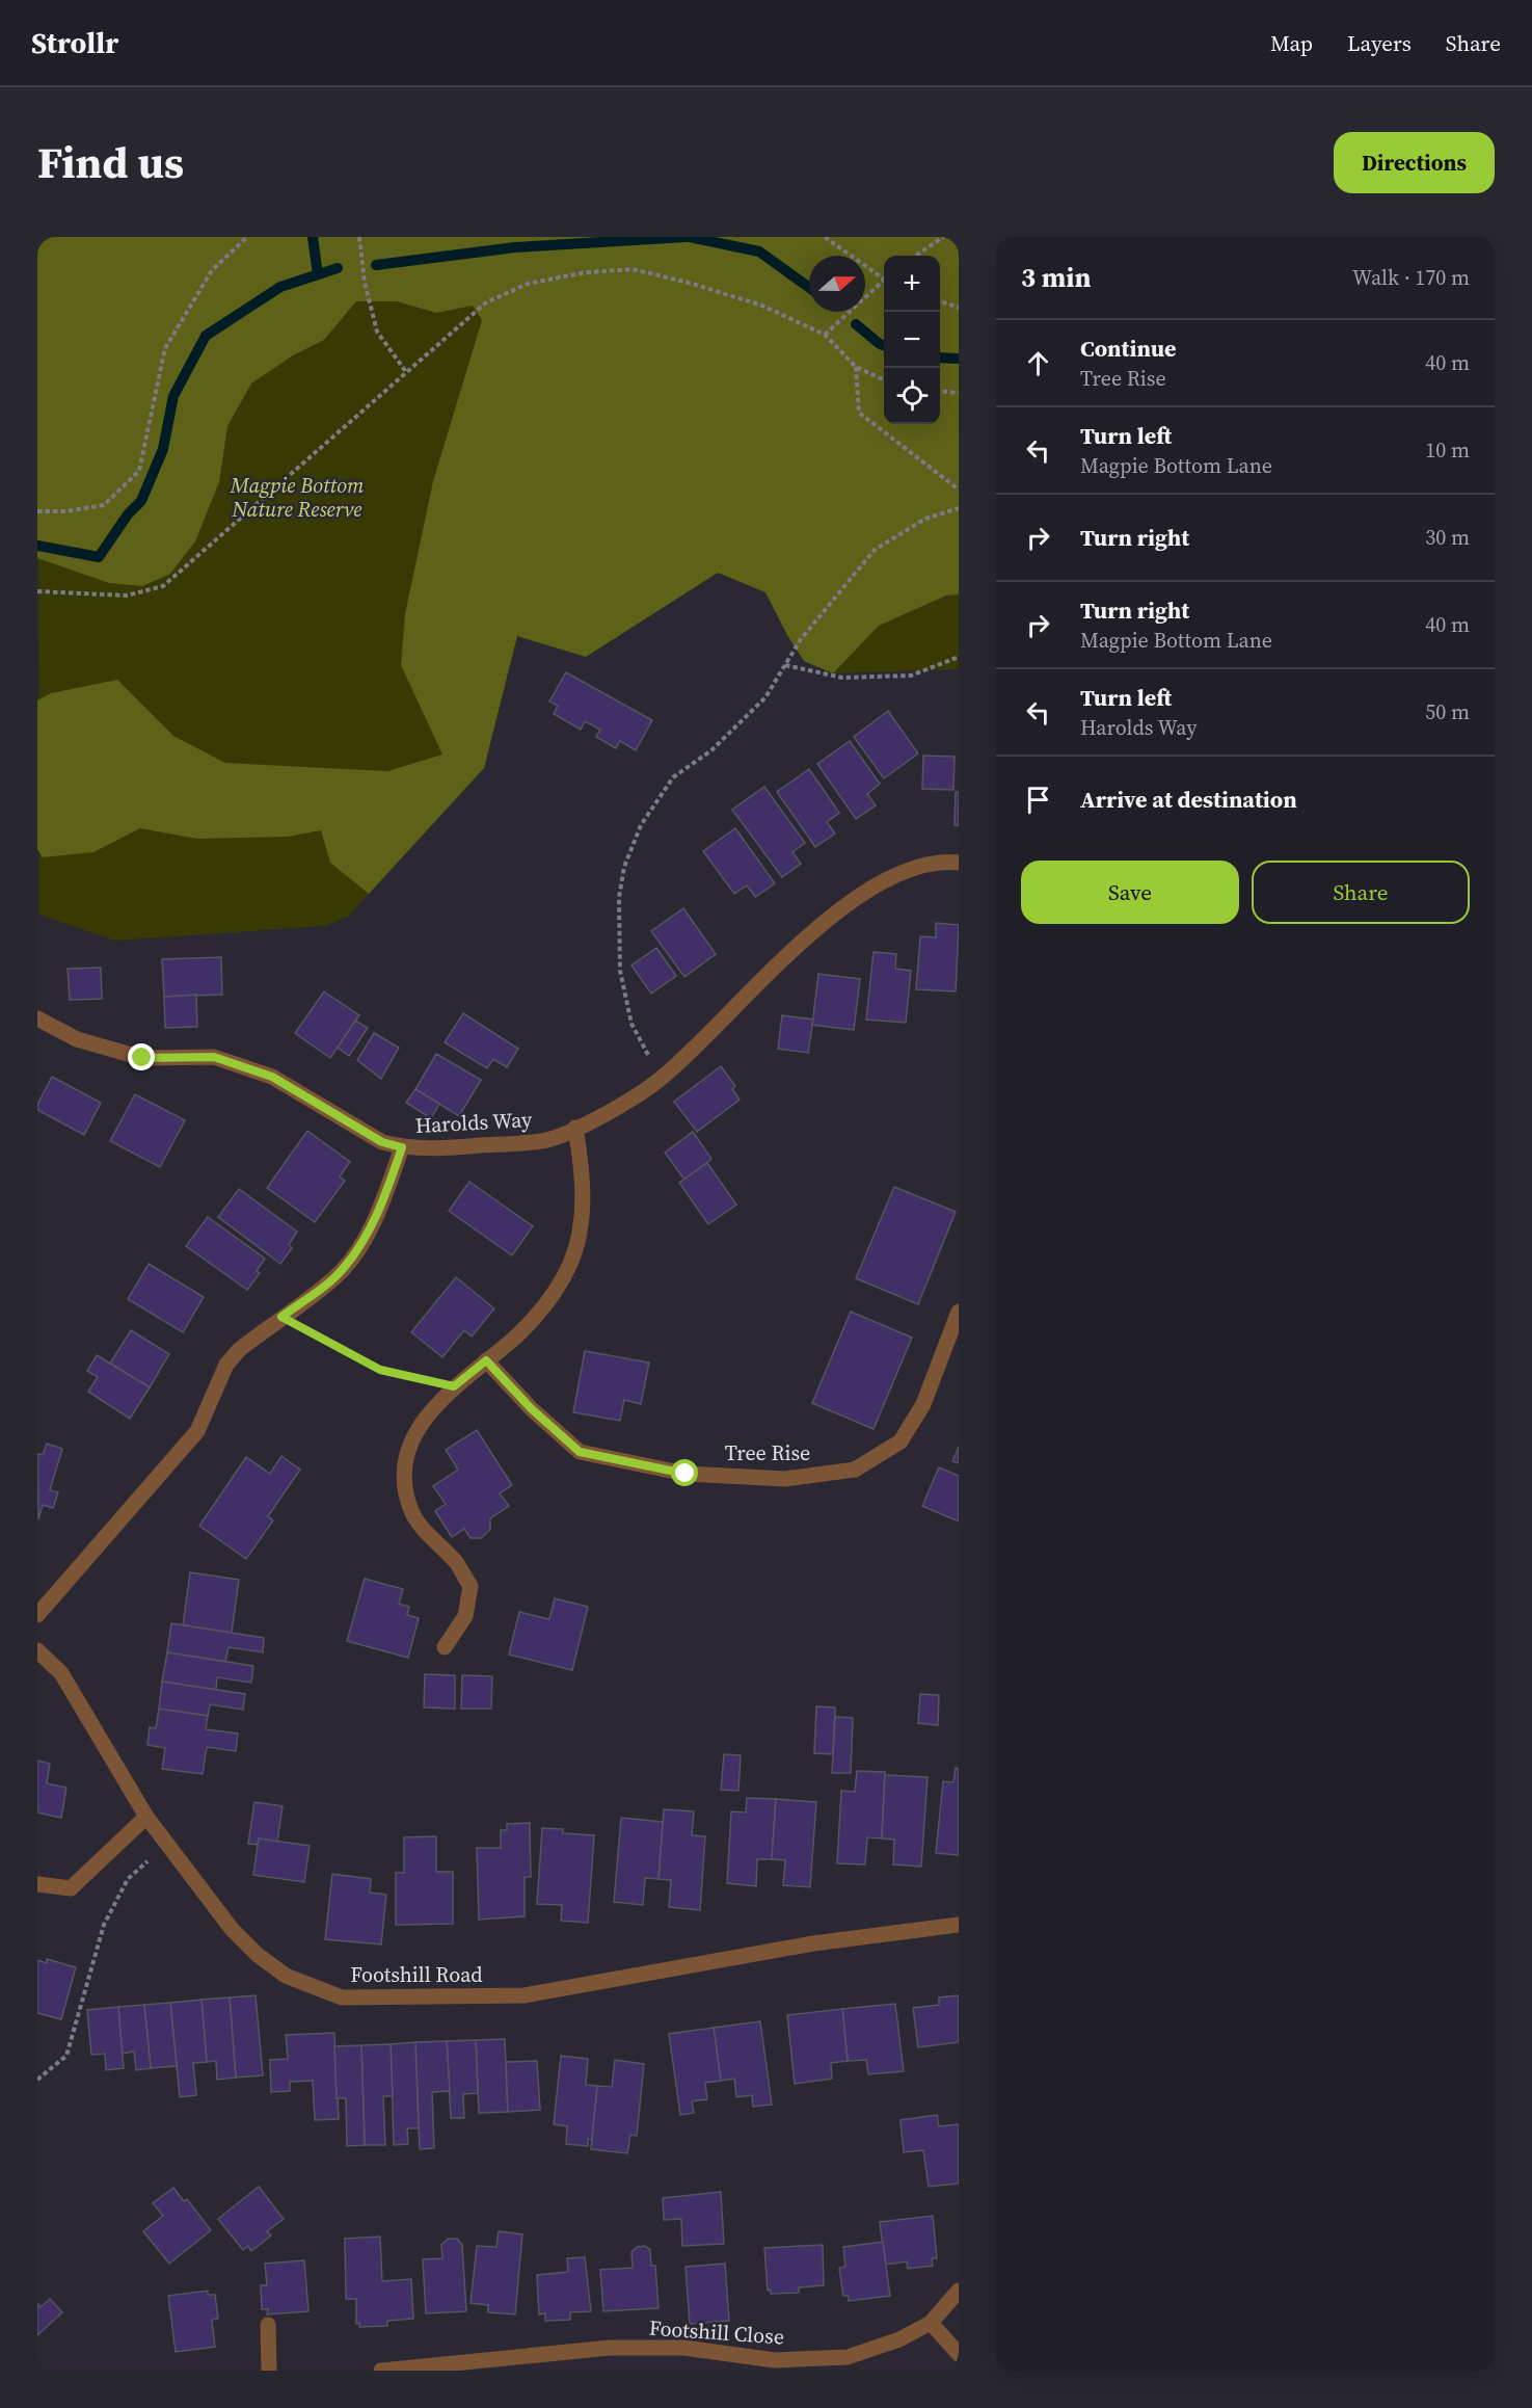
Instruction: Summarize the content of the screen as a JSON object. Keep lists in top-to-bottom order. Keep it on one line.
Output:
{"streets":{"street":["Harolds Way","Tree Rise","Footshill Road","Footshill Close"]},"parks":["Magpie Bottom Nature Reserve"],"north":"right","page":{"header":"Strollr","nav":["Map","Layers","Share"],"title":"Find us","buttons":["Directions",["Save","Share"]],"heading":["3 min","Walk · 170 m"],"map_buttons":["+","−"],"list":[["Continue","Tree Rise","40 m"],["Turn left","Magpie Bottom Lane","10 m"],["Turn right","30 m"],["Turn right","Magpie Bottom Lane","40 m"],["Turn left","Harolds Way","50 m"],"Arrive at destination"]}}
